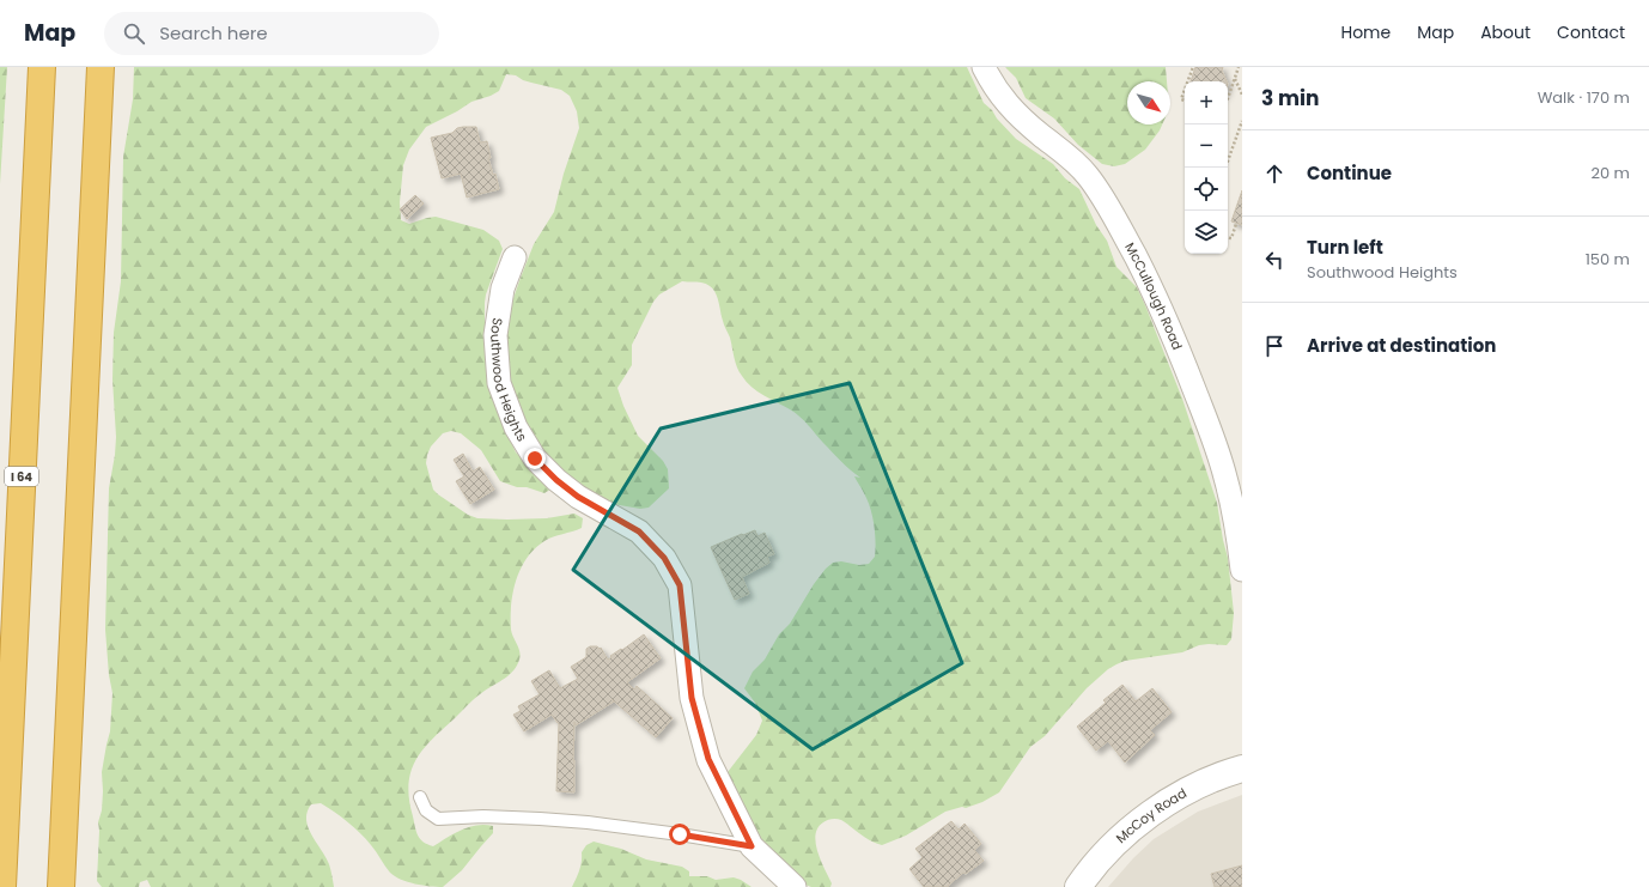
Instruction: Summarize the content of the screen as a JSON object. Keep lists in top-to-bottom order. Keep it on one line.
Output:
{"streets":{"highway":["I 64"],"street":["McCullough Road","Southwood Heights","McCoy Road"]},"north":"bottom right","page":{"header":"Map","search":"Search here","nav":["Home","Map","About","Contact"],"heading":["3 min","Walk · 170 m"],"map_buttons":["+","−"],"list":[["Continue","20 m"],["Turn left","Southwood Heights","150 m"],"Arrive at destination"]}}
